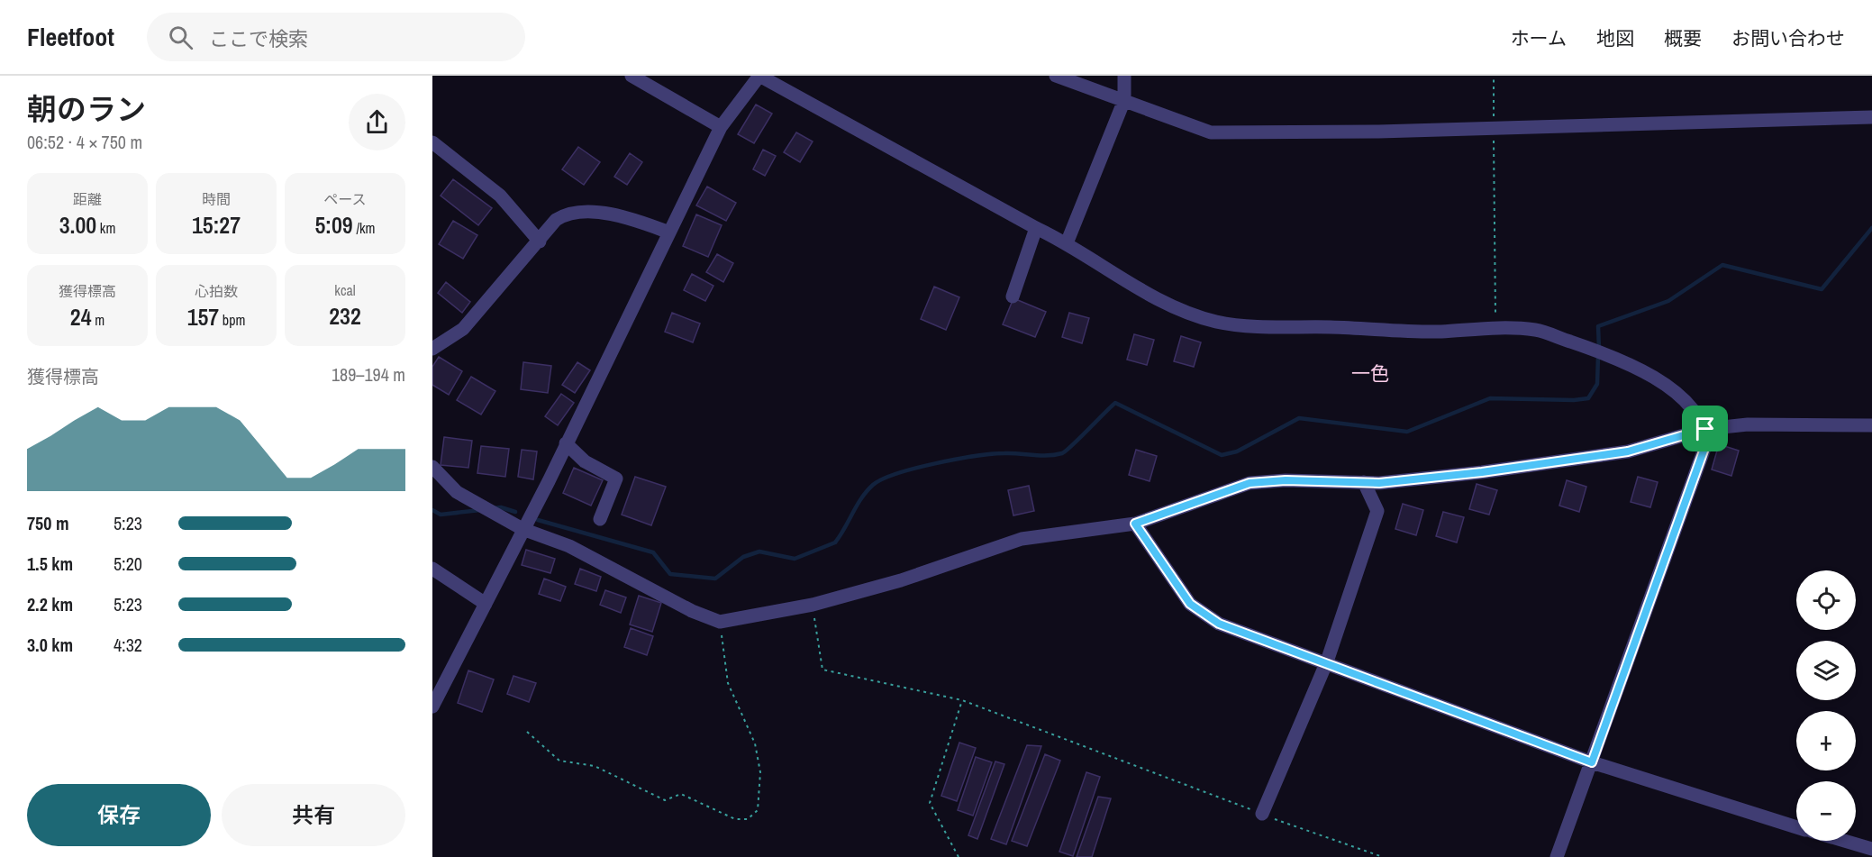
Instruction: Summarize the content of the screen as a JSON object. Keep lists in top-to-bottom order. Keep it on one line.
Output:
{"districts":["一色"],"page":{"header":"Fleetfoot","search":"ここで検索","nav":["ホーム","地図","概要","お問い合わせ"],"heading":["朝のラン","06:52 · 4 × 750 m"],"stats":[["距離","3.00 km"],["時間","15:27"],["ペース","5:09 /km"],["獲得標高","24 m"],["心拍数","157 bpm"],["kcal","232"]],"chart":["獲得標高","189–194 m"],"list":[{"name":"750 m","note":"5:23"},{"name":"1.5 km","note":"5:20"},{"name":"2.2 km","note":"5:23"},{"name":"3.0 km","note":"4:32"}],"map_buttons":["+","−"],"buttons":["保存","共有"]}}
